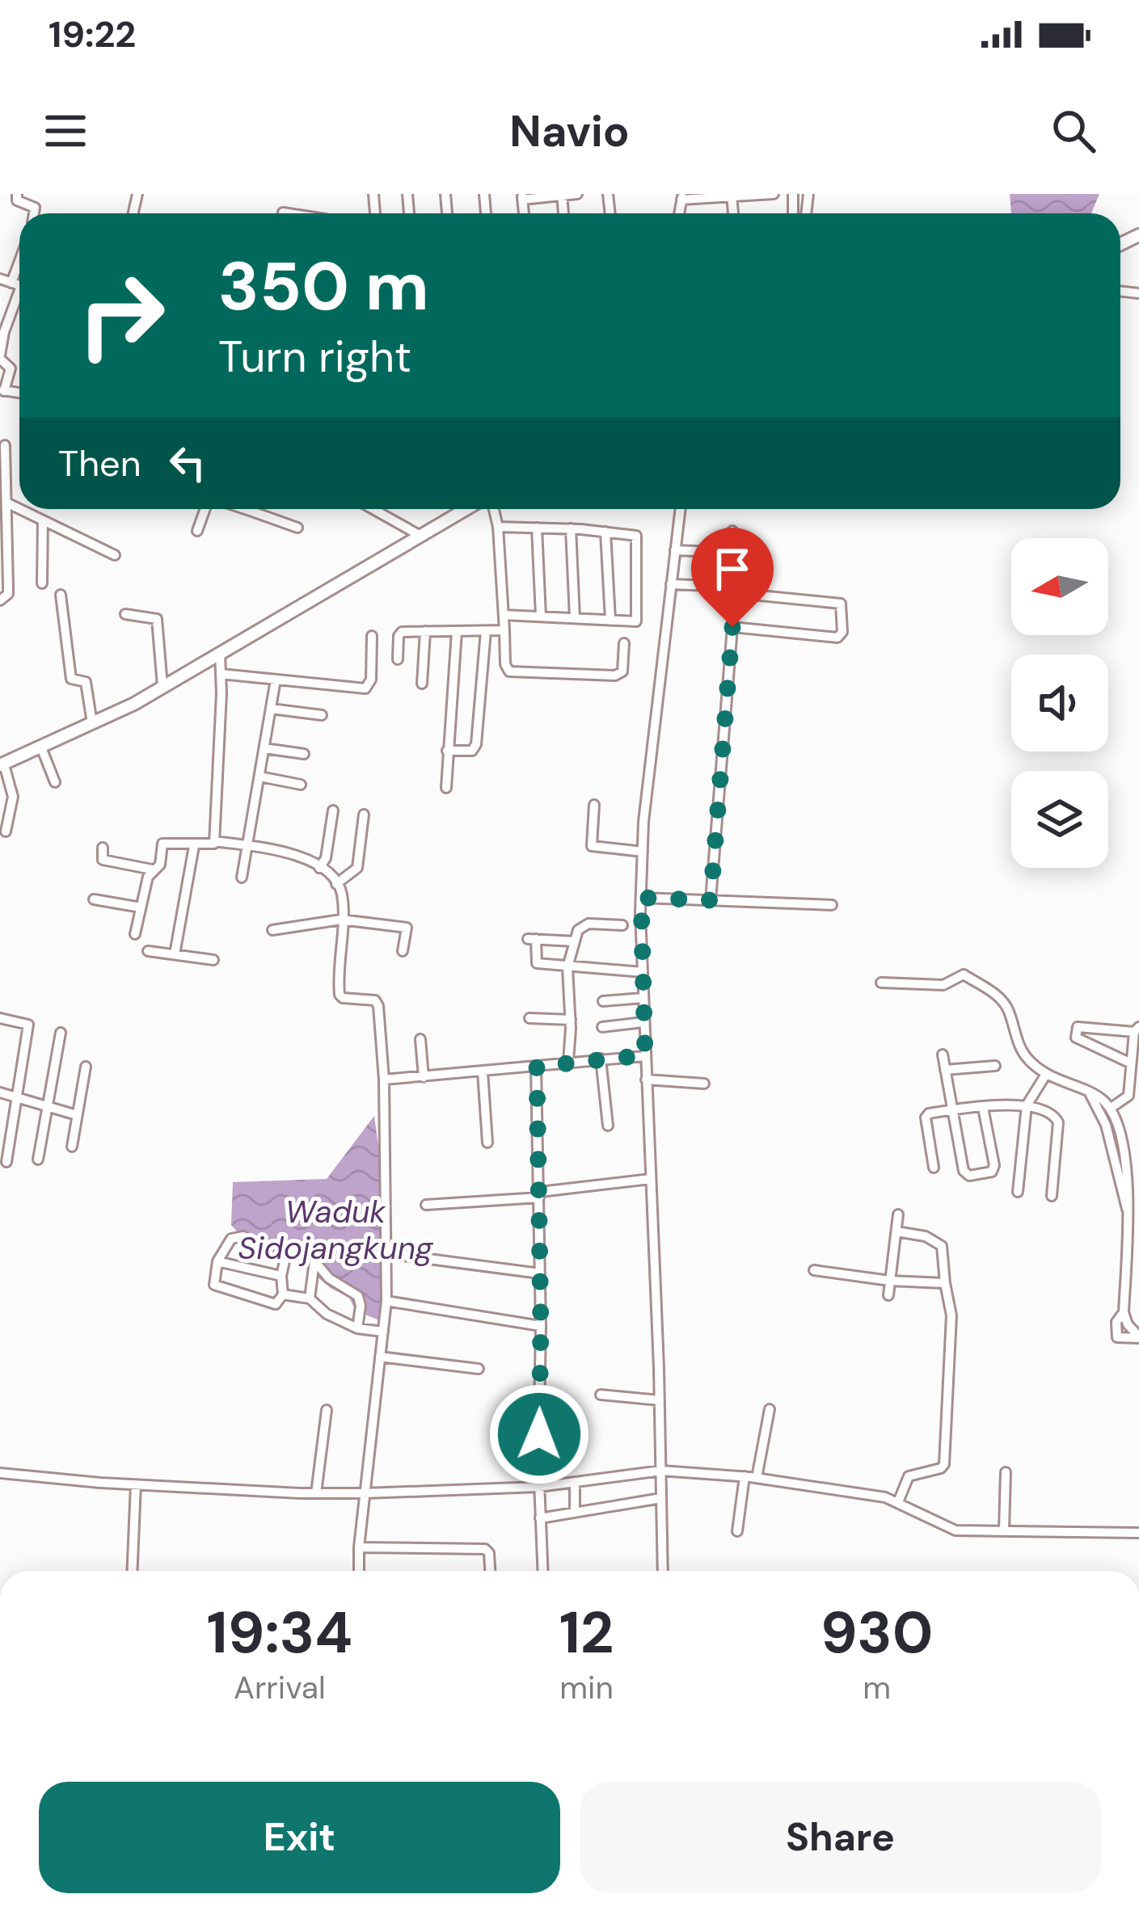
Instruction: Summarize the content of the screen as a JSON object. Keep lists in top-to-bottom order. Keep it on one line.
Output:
{"water":["Waduk Sidojangkung"],"north":"left","page":{"status":"19:22","header":"Navio","turn":["350 m","Turn right"],"then":"Then","eta":["19:34","Arrival","12","min","930","m"],"buttons":["Exit","Share"]}}
